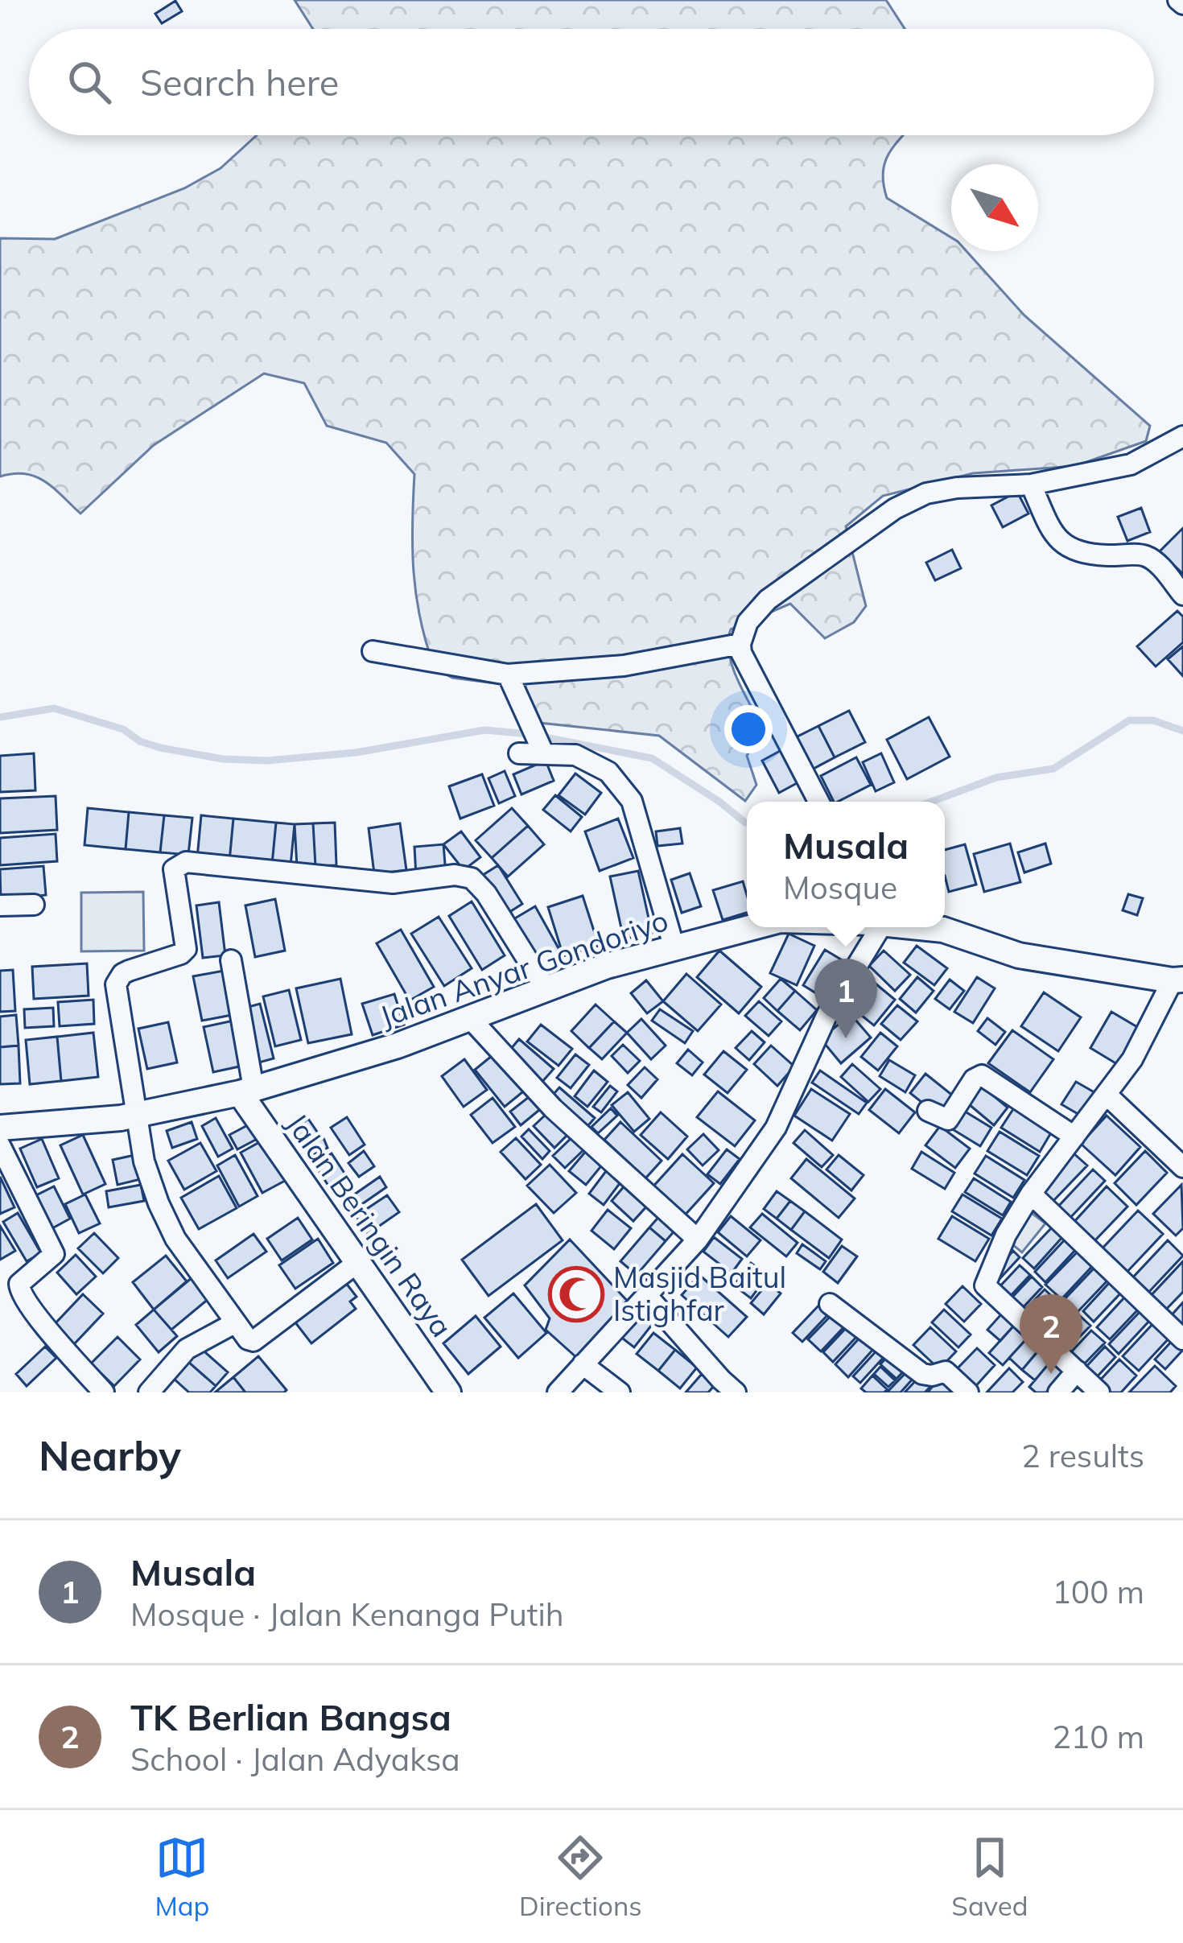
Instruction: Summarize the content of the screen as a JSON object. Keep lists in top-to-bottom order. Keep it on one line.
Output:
{"streets":{"street":["Jalan Anyar Gondoriyo","Jalan Beringin Raya"]},"crossings":[["Jalan Anyar Gondoriyo","Jalan Beringin Raya"]],"places":{"mosque":["Masjid Baitul Istighfar"]},"north":"bottom right","page":{"search":"Search here","popup":["Musala","Mosque"],"pins":["1","2"],"heading":["Nearby","2 results"],"list":[{"mark":"1","name":"Musala","note":"Mosque · Jalan Kenanga Putih","value":"100 m"},{"mark":"2","name":"TK Berlian Bangsa","note":"School · Jalan Adyaksa","value":"210 m"}],"nav":["Map","Directions","Saved"]}}
